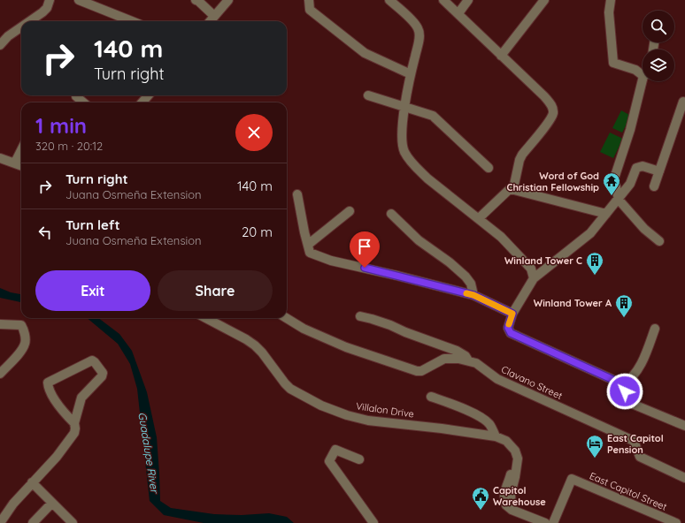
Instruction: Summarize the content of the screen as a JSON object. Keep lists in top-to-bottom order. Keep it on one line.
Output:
{"streets":{"street":["Clavano Street","Villalon Drive","East Capitol Street"]},"water":["Guadalupe River"],"places":{"temple":["Word of God Christian Fellowship"],"building":["Winland Tower C","Winland Tower A"],"hotel":["East Capitol Pension"],"public building":["Capitol Warehouse"]},"page":{"turn":["140 m","Turn right"],"heading":["1 min","320 m · 20:12"],"list":[{"name":"Turn right","note":"Juana Osmeña Extension","value":"140 m"},{"name":"Turn left","note":"Juana Osmeña Extension","value":"20 m"}],"buttons":["Exit","Share"]}}
